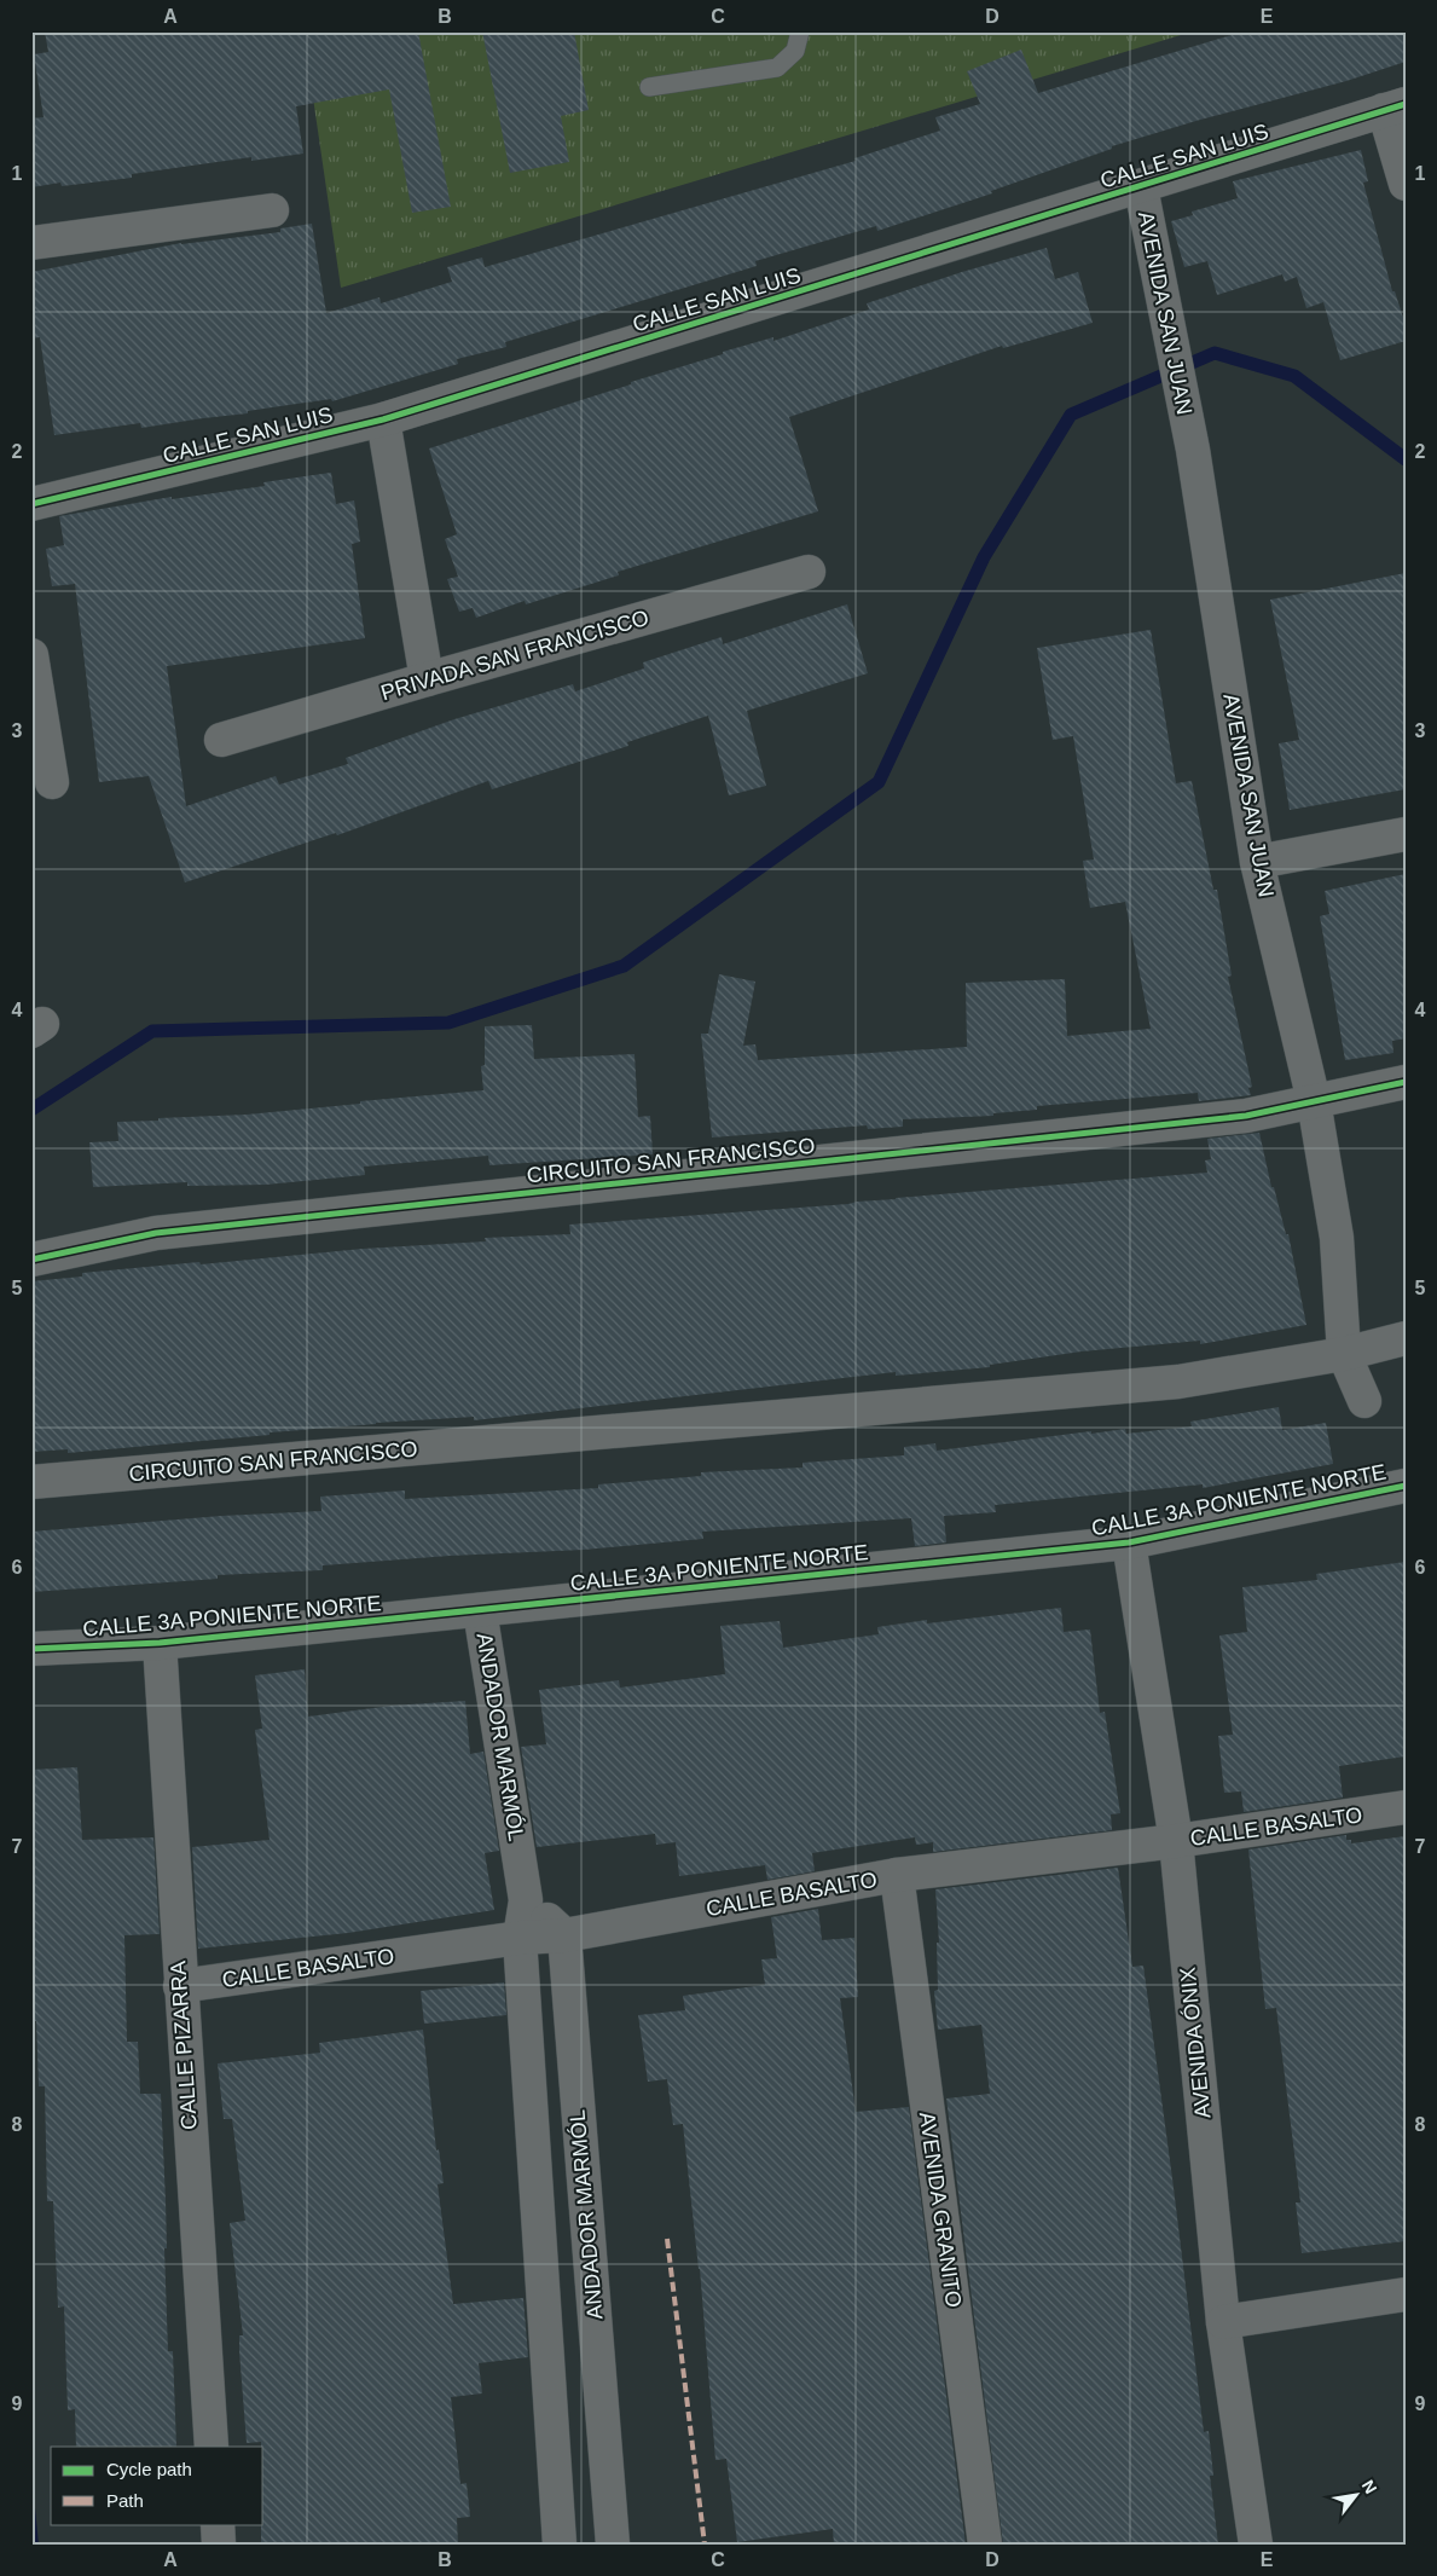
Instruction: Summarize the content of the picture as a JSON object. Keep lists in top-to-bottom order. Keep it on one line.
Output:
{"streets":{"street":["CALLE SAN LUIS","AVENIDA SAN JUAN","PRIVADA SAN FRANCISCO","CIRCUITO SAN FRANCISCO","CALLE 3A PONIENTE NORTE","ANDADOR MARMÓL","CALLE BASALTO","AVENIDA ÓNIX","CALLE PIZARRA","AVENIDA GRANITO"]},"crossings":[["CALLE SAN LUIS","AVENIDA SAN JUAN"],["AVENIDA SAN JUAN","CIRCUITO SAN FRANCISCO"],["CALLE 3A PONIENTE NORTE","ANDADOR MARMÓL"],["CALLE 3A PONIENTE NORTE","AVENIDA ÓNIX"],["CALLE 3A PONIENTE NORTE","CALLE PIZARRA"],["ANDADOR MARMÓL","CALLE BASALTO"],["CALLE BASALTO","AVENIDA ÓNIX"],["CALLE BASALTO","CALLE PIZARRA"],["CALLE BASALTO","AVENIDA GRANITO"]],"legend":["Cycle path","Path"],"north":"top right","grid":{"columns":["A","B","C","D","E"],"rows":["1","2","3","4","5","6","7","8","9"]}}
